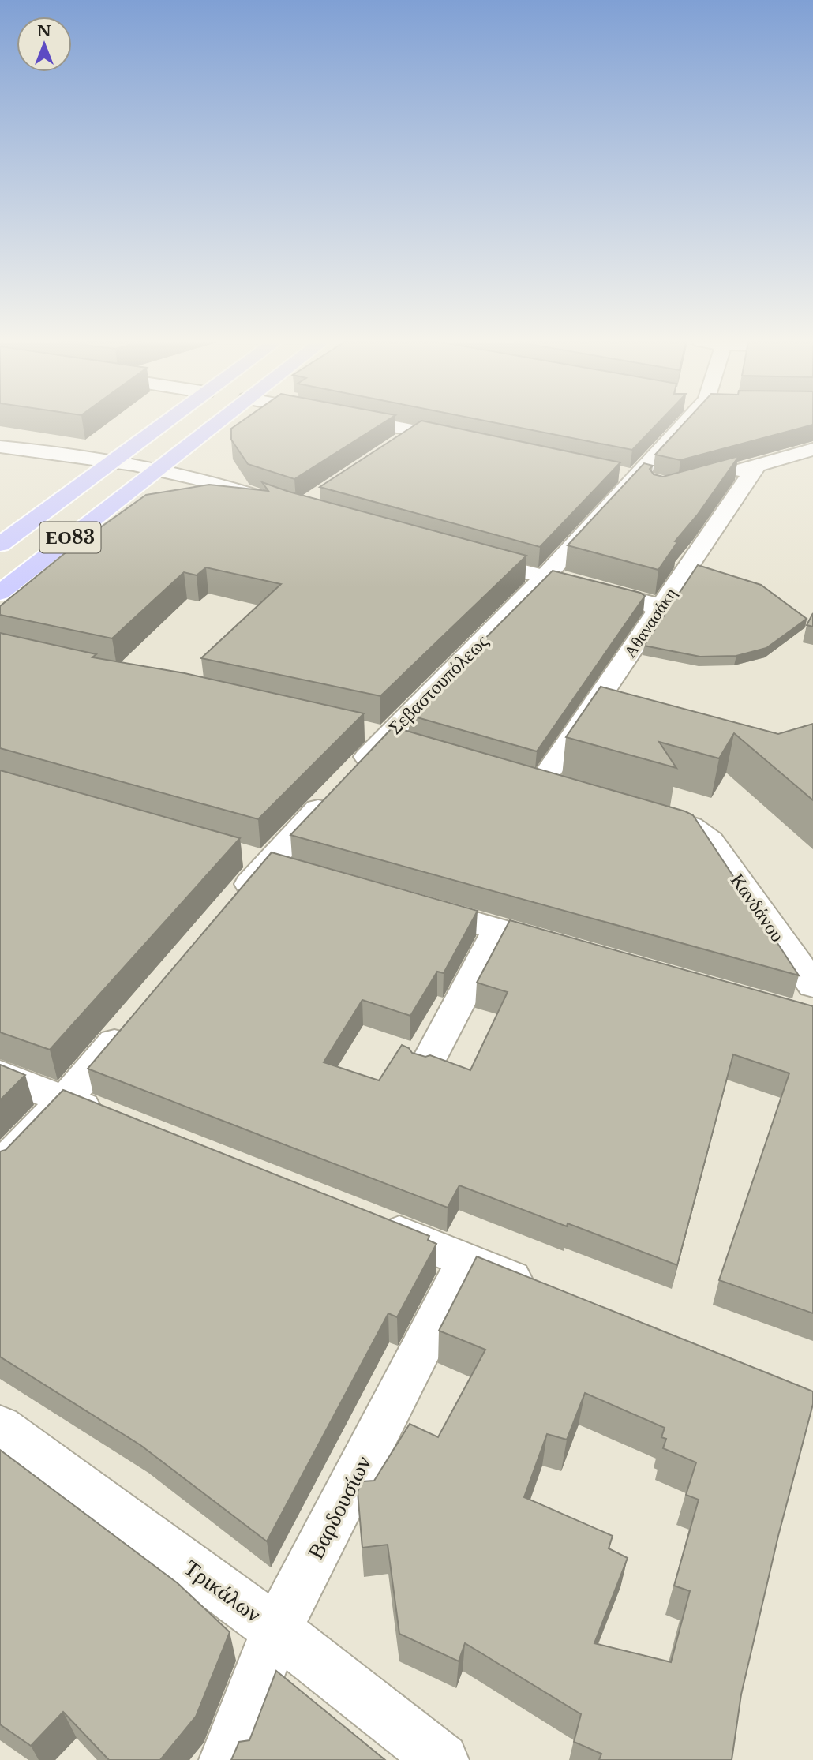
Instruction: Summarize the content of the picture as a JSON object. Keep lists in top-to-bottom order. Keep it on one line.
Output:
{"streets":{"main road":["ΕΟ83"],"street":["Αθανασάκη","Σεβαστουπόλεως","Κανδάνου","Βαρδουσίων","Τρικάλων"]},"crossings":[["Βαρδουσίων","Τρικάλων"]],"north":"top"}
